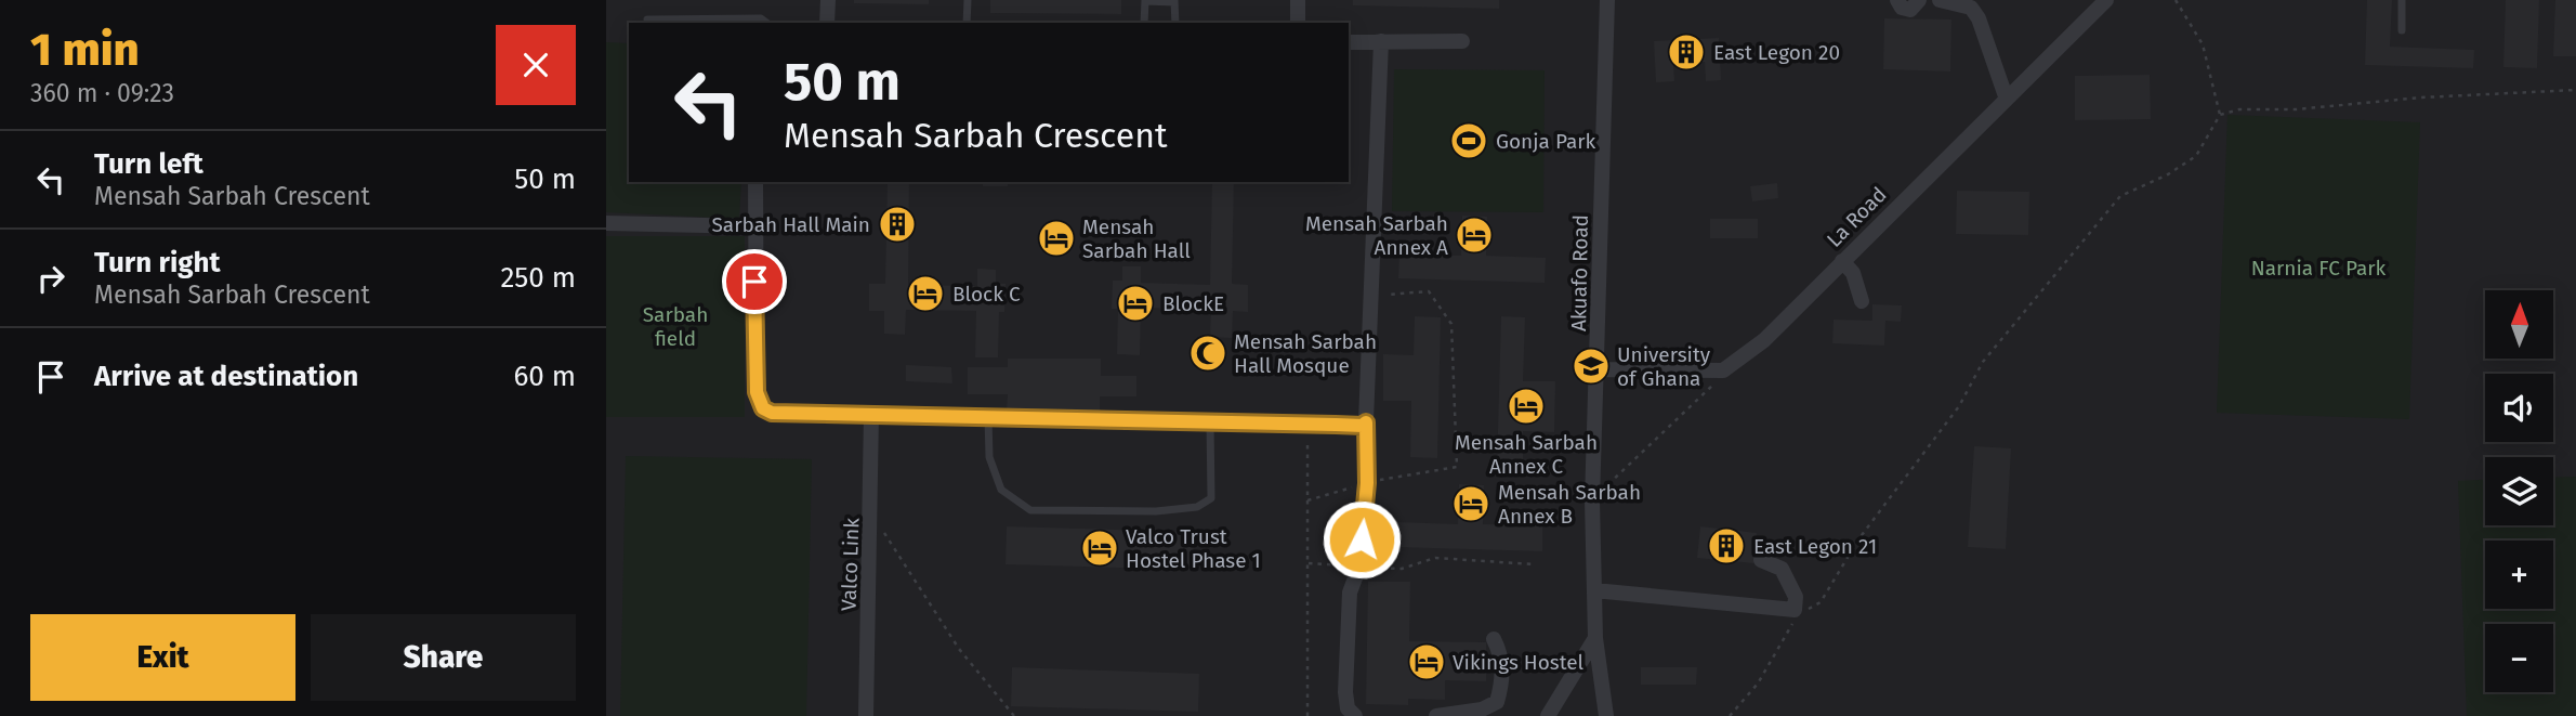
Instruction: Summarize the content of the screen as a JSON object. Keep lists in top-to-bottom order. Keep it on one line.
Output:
{"streets":{"street":["La Road","Akuafo Road","Valco Link"]},"crossings":[["La Road","Akuafo Road"]],"parks":["Narnia FC Park","Sarbah field"],"places":{"building":["East Legon 20","Sarbah Hall Main","East Legon 21"],"sports":["Gonja Park"],"hotel":["Mensah Sarbah Annex A","Mensah Sarbah Hall","Block C","BlockE","Mensah Sarbah Annex C","Mensah Sarbah Annex B","Valco Trust Hostel Phase 1","Vikings Hostel"],"mosque":["Mensah Sarbah Hall Mosque"],"school or university":["University of Ghana"]},"north":"top","page":{"heading":["1 min","360 m · 09:23"],"turn":["50 m","Mensah Sarbah Crescent"],"list":[{"name":"Turn left","note":"Mensah Sarbah Crescent","value":"50 m"},{"name":"Turn right","note":"Mensah Sarbah Crescent","value":"250 m"},{"name":"Arrive at destination","value":"60 m"}],"map_buttons":["+","−"],"buttons":["Exit","Share"]}}
